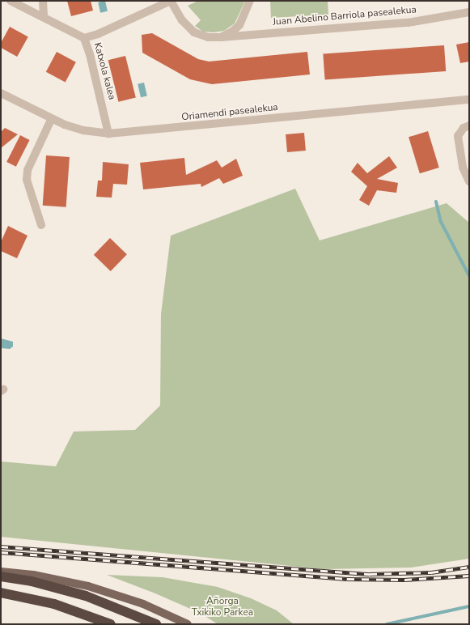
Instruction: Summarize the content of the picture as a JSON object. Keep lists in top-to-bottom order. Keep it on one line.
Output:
{"streets":{"street":["Juan Abelino Barriola pasealekua","Katxola kalea","Oriamendi pasealekua"]},"crossings":[["Katxola kalea","Oriamendi pasealekua"]],"parks":["Añorga Txikiko Parkea"]}
